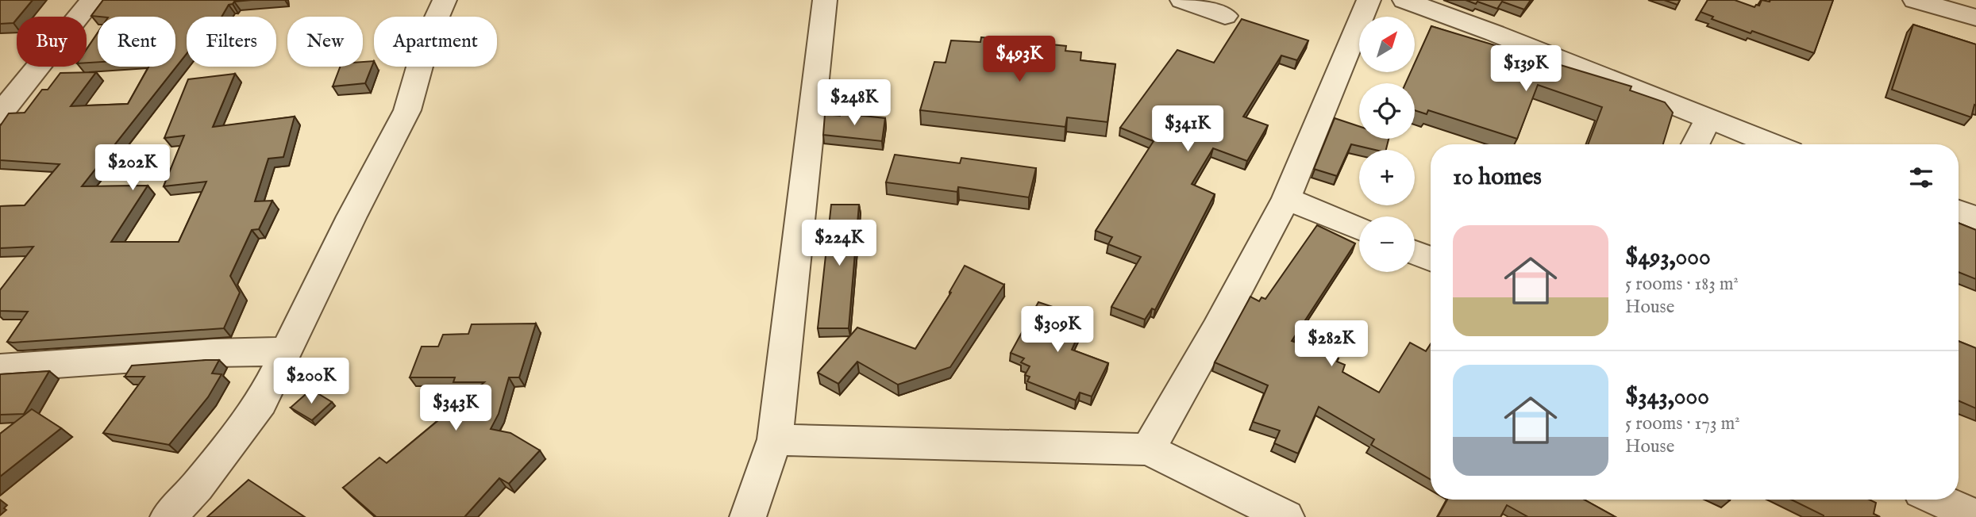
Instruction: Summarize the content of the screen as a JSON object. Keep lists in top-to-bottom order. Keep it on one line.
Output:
{"north":"top right","page":{"map_buttons":["+","−"],"chip":["Buy","Rent","Filters","New","Apartment"],"price":["$493K","$139K","$248K","$341K","$202K","$224K","$309K","$282K","$200K","$343K"],"heading":"10 homes","list":[{"name":"$493,000","note":"5 rooms · 183 m² · House"},{"name":"$343,000","note":"5 rooms · 173 m² · House"}]}}
